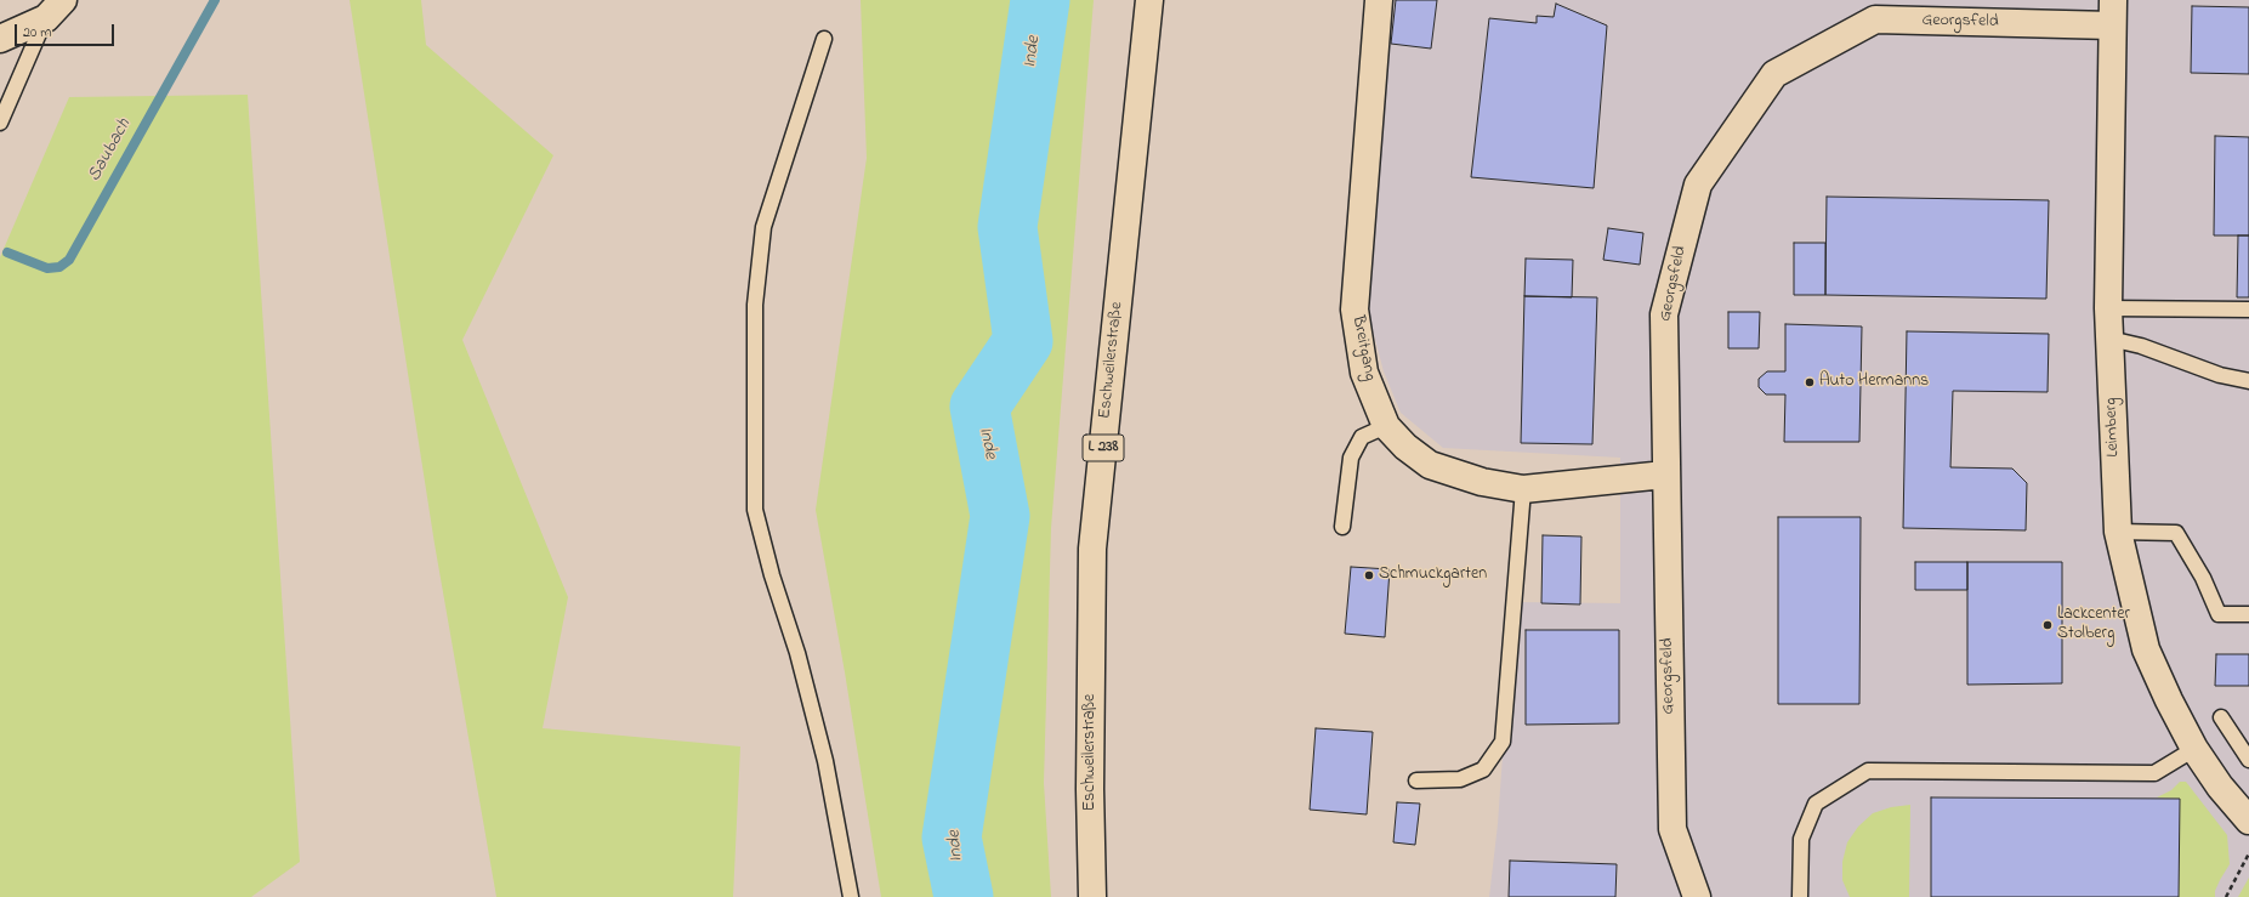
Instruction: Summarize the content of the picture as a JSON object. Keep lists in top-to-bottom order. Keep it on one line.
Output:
{"streets":{"street":["Georgsfeld","Breitgang","Eschweilerstraße","Leimberg","L 238"]},"crossings":[["Georgsfeld","Breitgang"],["Georgsfeld","Leimberg"]],"water":["Inde","Saubach"],"places":["Auto Hermanns","Schmuckgarten","Lackcenter Stolberg"],"scale_bar":"20 m"}
